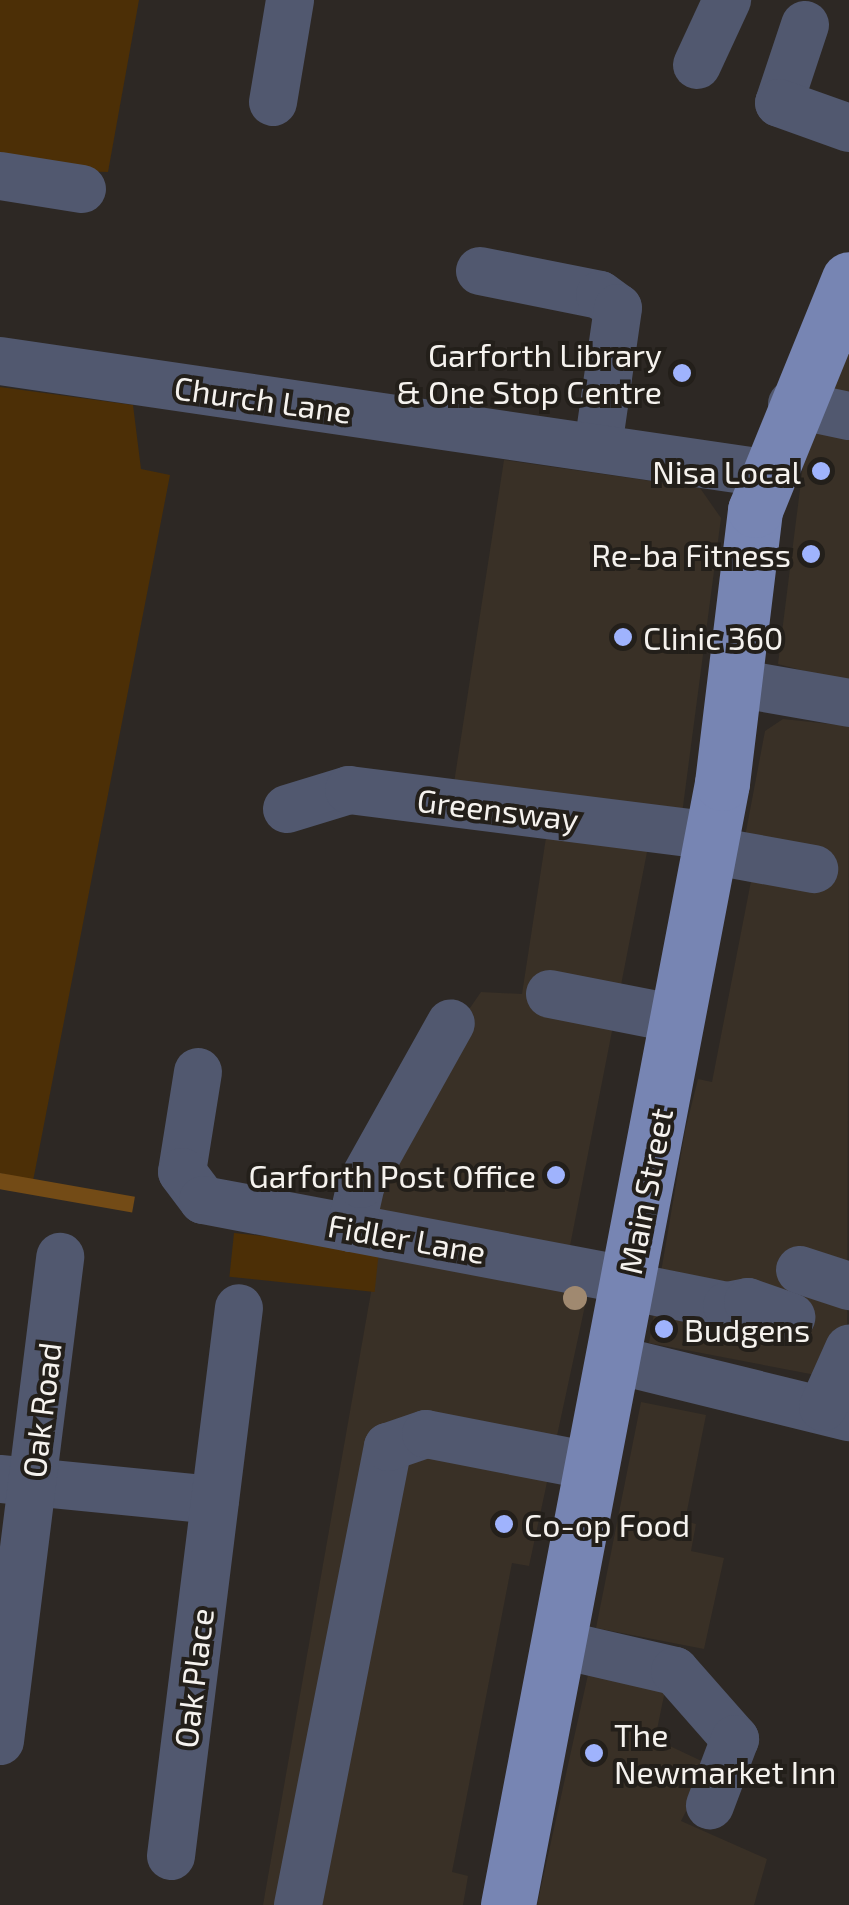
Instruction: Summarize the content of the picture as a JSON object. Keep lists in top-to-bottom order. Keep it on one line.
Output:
{"streets":{"main road":["Main Street"],"street":["Church Lane","Greensway","Fidler Lane","Oak Road","Oak Place"]},"crossings":[["Church Lane","Main Street"],["Greensway","Main Street"],["Main Street","Fidler Lane"]],"places":["Garforth Library & One Stop Centre","Nisa Local","Re-ba Fitness","Clinic 360","Garforth Post Office","Budgens","Co-op Food","The Newmarket Inn"]}
